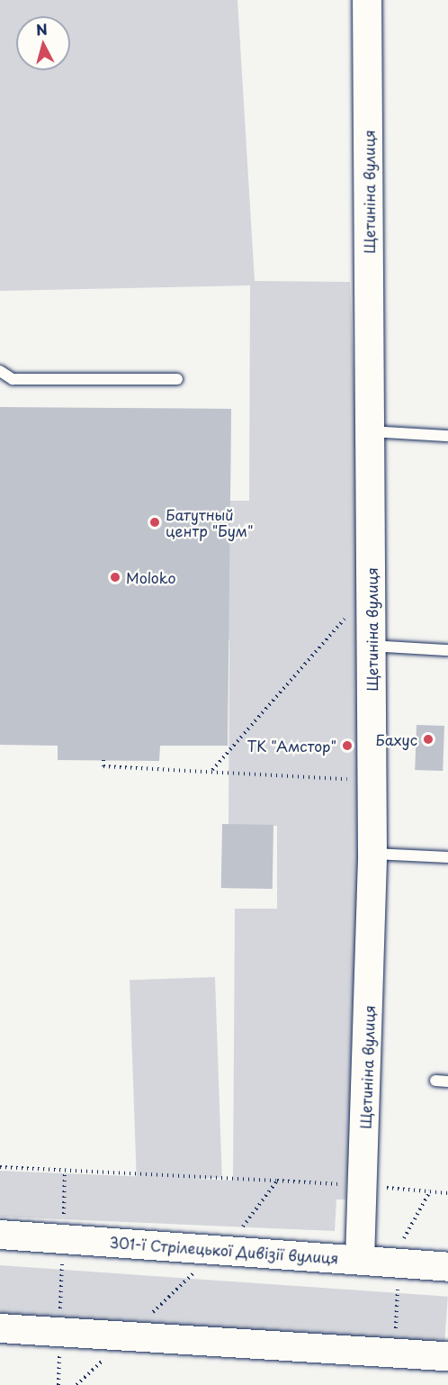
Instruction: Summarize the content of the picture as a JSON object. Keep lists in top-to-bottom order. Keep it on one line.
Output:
{"streets":{"street":["Щетиніна вулиця","301-ї Стрілецької Дивізії вулиця"]},"crossings":[["Щетиніна вулиця","301-ї Стрілецької Дивізії вулиця"]],"places":["Батутный центр \"Бум\"","Moloko","Бахус","ТК \"Амстор\""],"north":"top"}
